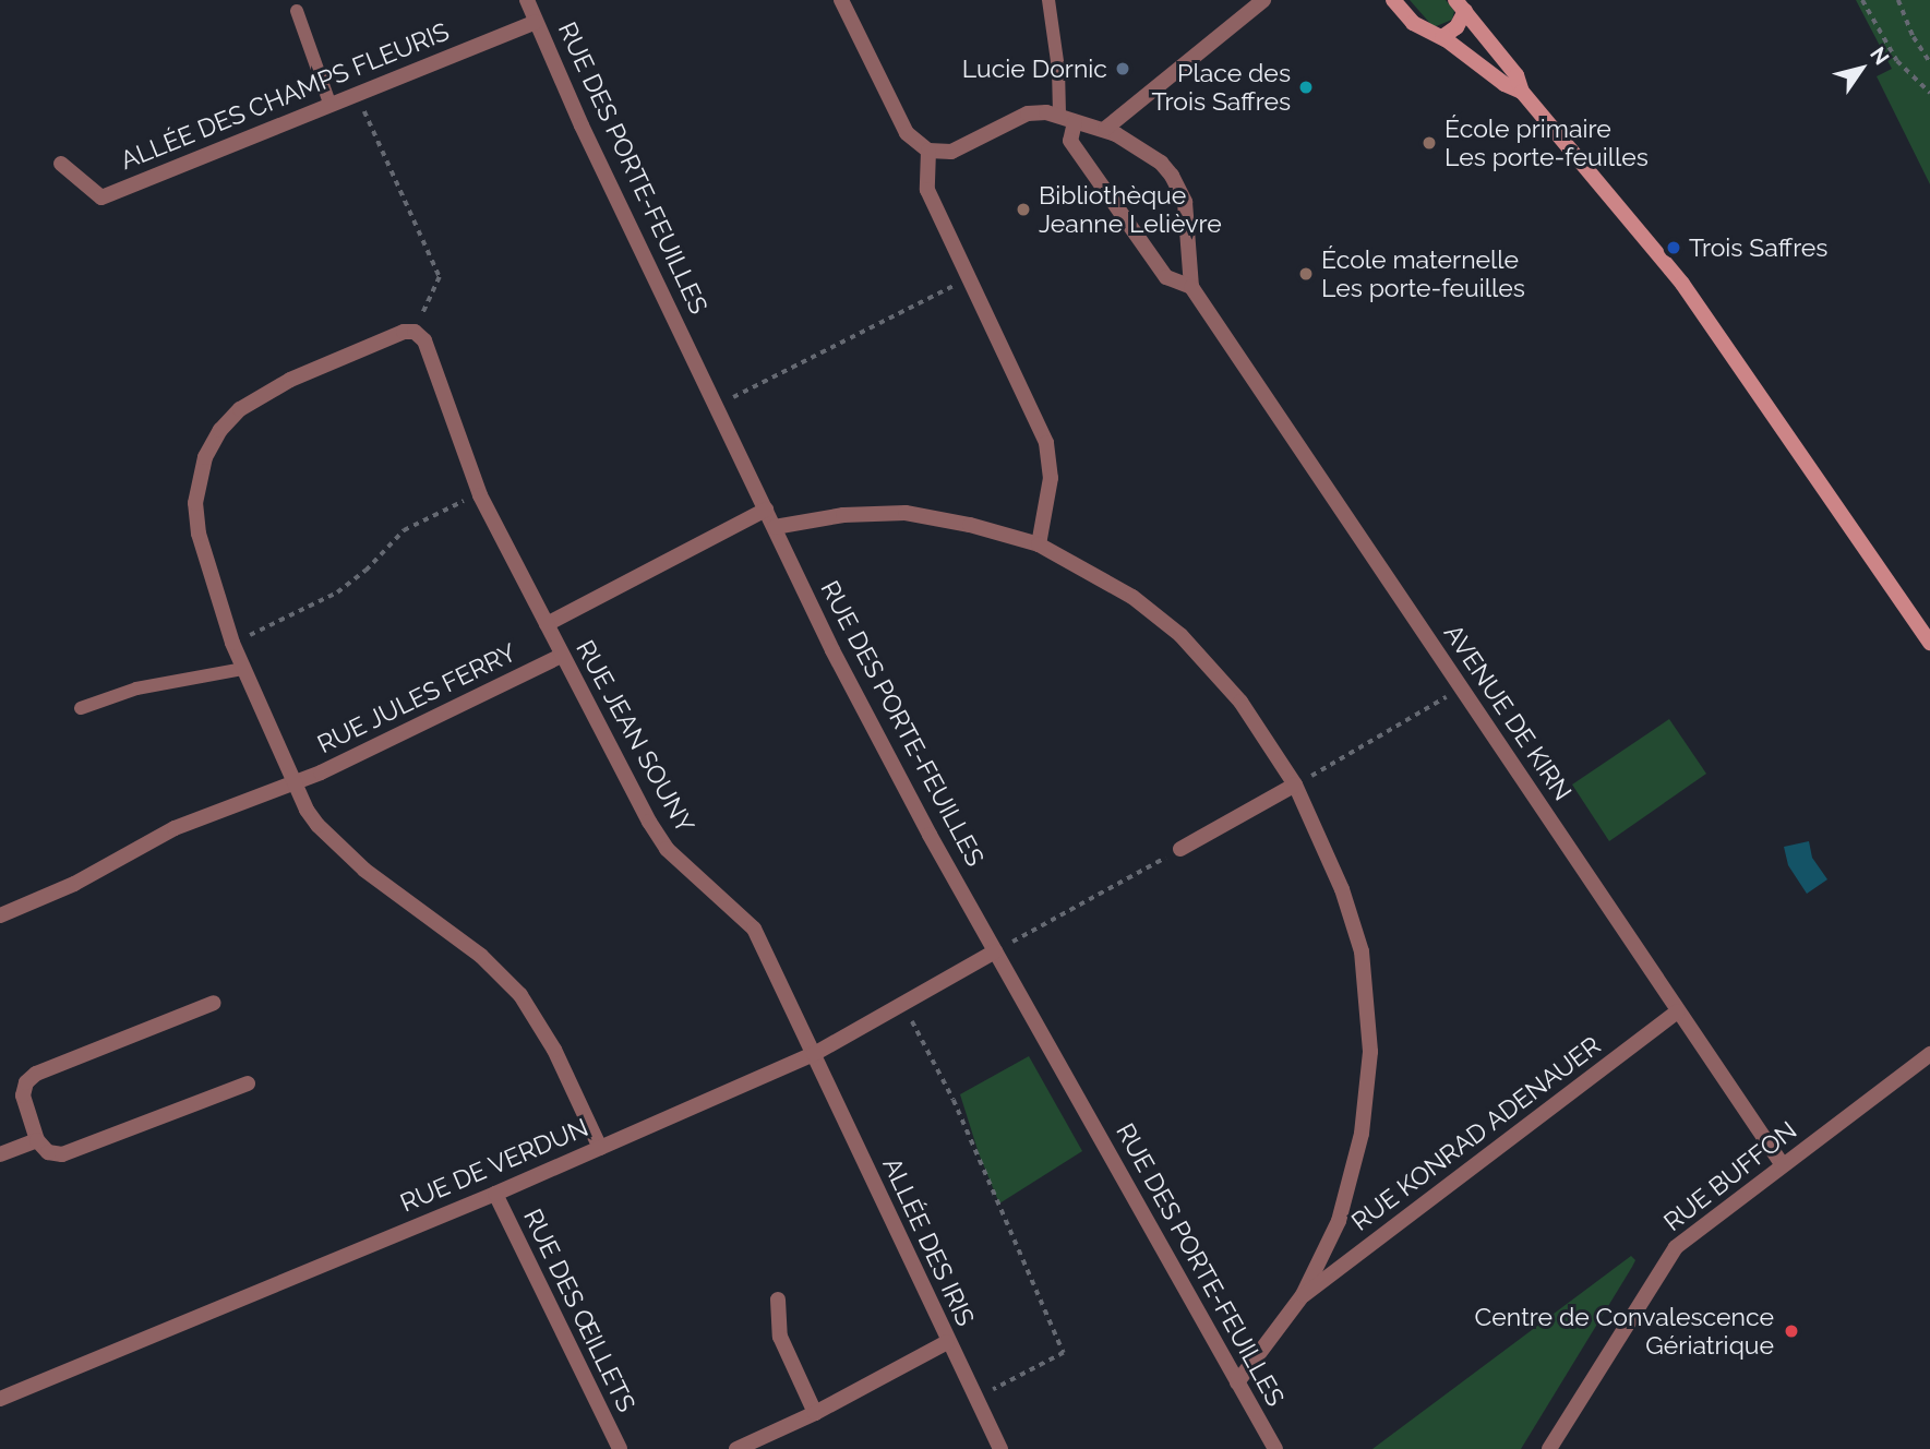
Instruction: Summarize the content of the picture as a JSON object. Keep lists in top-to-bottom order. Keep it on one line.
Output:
{"streets":{"street":["ALLÉE DES CHAMPS FLEURIS","RUE DES PORTE-FEUILLES","RUE JULES FERRY","AVENUE DE KIRN","RUE JEAN SOUNY","RUE KONRAD ADENAUER","RUE DE VERDUN","RUE BUFFON","ALLÉE DES IRIS","RUE DES ŒILLETS"]},"crossings":[["ALLÉE DES CHAMPS FLEURIS","RUE DES PORTE-FEUILLES"],["RUE DES PORTE-FEUILLES","RUE DE VERDUN"],["RUE JULES FERRY","RUE JEAN SOUNY"],["AVENUE DE KIRN","RUE KONRAD ADENAUER"],["AVENUE DE KIRN","RUE BUFFON"],["RUE JEAN SOUNY","RUE DE VERDUN"],["RUE JEAN SOUNY","ALLÉE DES IRIS"],["RUE DE VERDUN","ALLÉE DES IRIS"],["RUE DE VERDUN","RUE DES ŒILLETS"]],"places":["Lucie Dornic","Place des Trois Saffres","École primaire Les porte-feuilles","Bibliothèque Jeanne Lelièvre","Trois Saffres","École maternelle Les porte-feuilles","Centre de Convalescence Gériatrique"],"north":"top right"}
